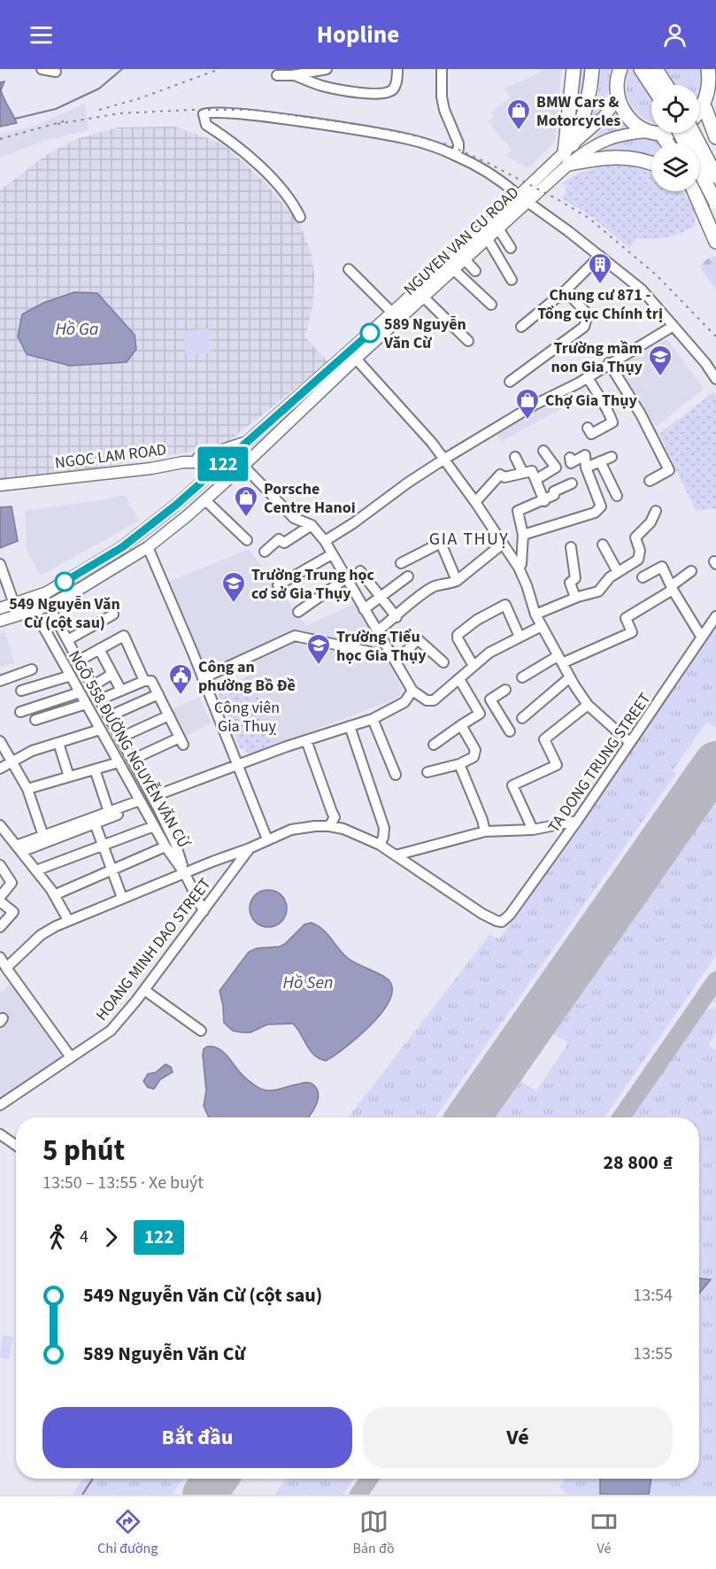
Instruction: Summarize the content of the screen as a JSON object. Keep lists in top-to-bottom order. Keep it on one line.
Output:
{"streets":{"main road":["NGUYEN VAN CU ROAD","NGOC LAM ROAD"],"street":["NGÕ 558 ĐƯỜNG NGUYỄN VĂN CỪ","TA DONG TRUNG STREET","HOANG MINH DAO STREET"]},"crossings":[["NGUYEN VAN CU ROAD","NGOC LAM ROAD"],["NGUYEN VAN CU ROAD","NGÕ 558 ĐƯỜNG NGUYỄN VĂN CỪ"]],"districts":["GIA THUỴ"],"water":["Hồ Ga","Hồ Sen"],"parks":["Công viên Gia Thuỵ"],"places":{"shop":["BMW Cars & Motorcycles","Chợ Gia Thụy","Porsche Centre Hanoi"],"building":["Chung cư 871 - Tổng cục Chính trị"],"other":["589 Nguyễn Văn Cừ","549 Nguyễn Văn Cừ (cột sau)"],"school or university":["Trường mầm non Gia Thụy","Trường Trung học cơ sở Gia Thụy","Trường Tiểu học Gia Thụy"],"public building":["Công an phường Bồ Đề"]},"lines":["bus line 122"],"page":{"header":"Hopline","on_map":"122","heading":["5 phút","13:50 – 13:55 · Xe buýt","28 800 ₫"],"legs":["4","122"],"list":[{"name":"549 Nguyễn Văn Cừ (cột sau)","value":"13:54"},{"name":"589 Nguyễn Văn Cừ","value":"13:55"}],"buttons":["Bắt đầu","Vé"],"tabs":["Chỉ đường","Bản đồ","Vé"]}}
